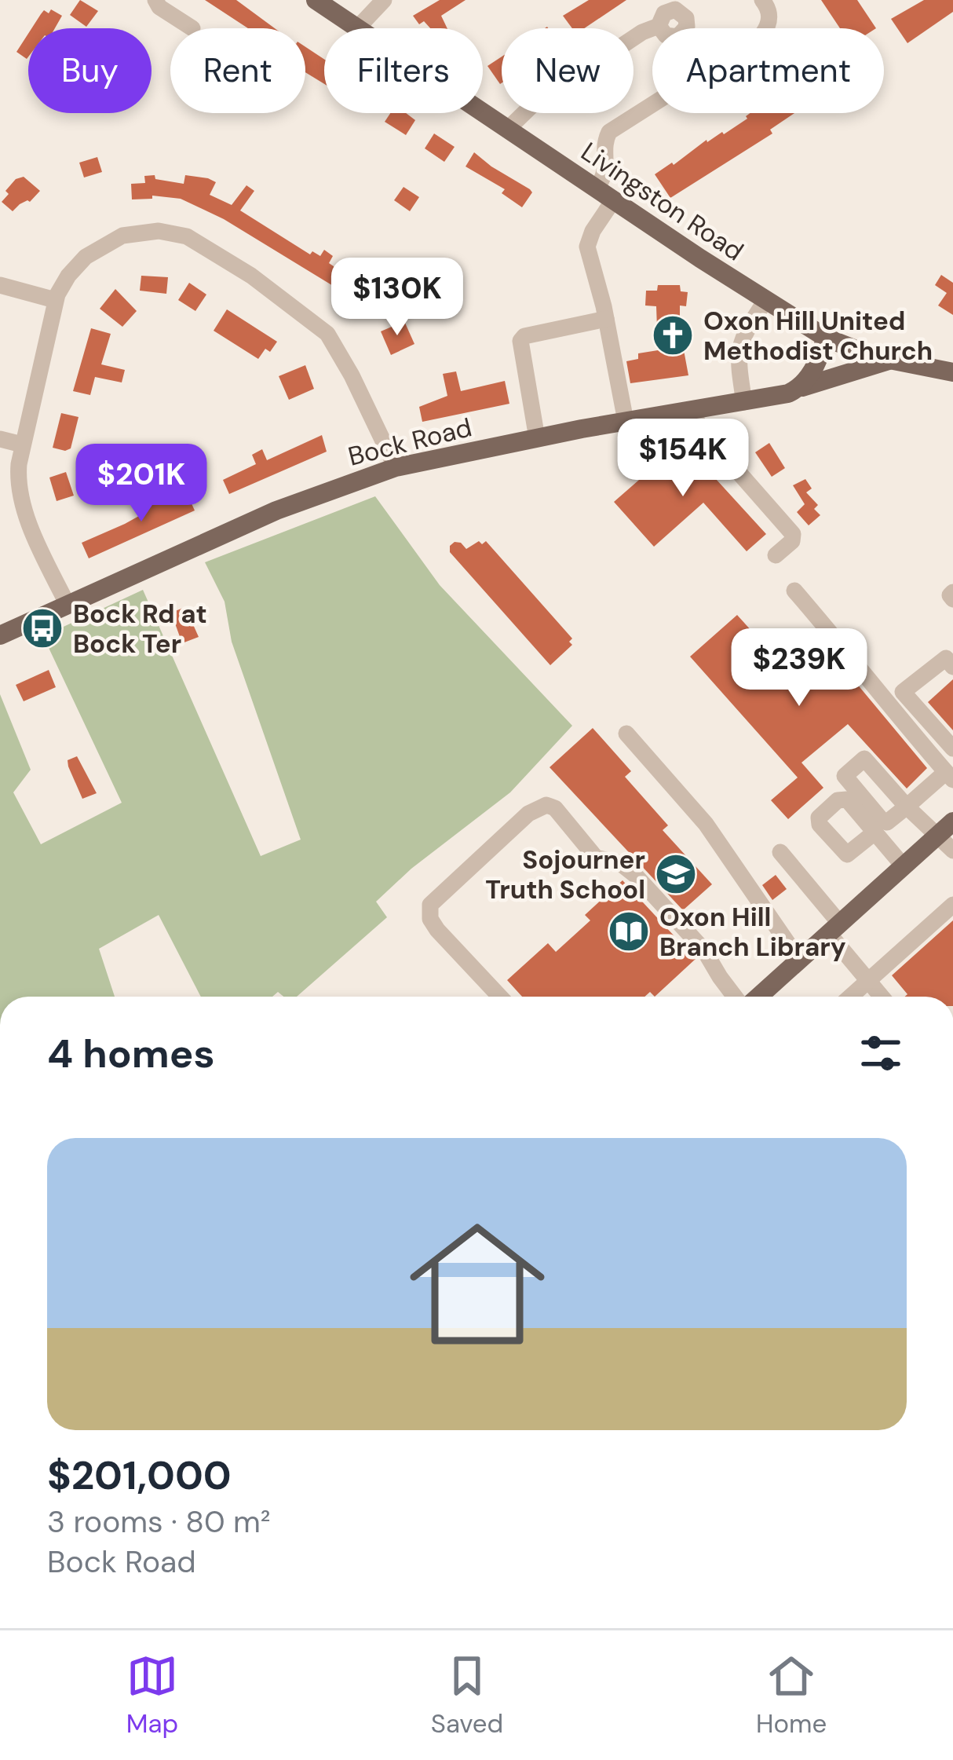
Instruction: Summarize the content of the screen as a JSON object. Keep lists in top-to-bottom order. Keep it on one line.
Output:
{"streets":{"main road":["Livingston Road","Bock Road"]},"crossings":[["Livingston Road","Bock Road"]],"places":{"church":["Oxon Hill United Methodist Church"],"bus stop":["Bock Rd at Bock Ter"],"school or university":["Sojourner Truth School"],"library":["Oxon Hill Branch Library"]},"page":{"chip":["Buy","Rent","Filters","New","Apartment"],"price":["$130K","$154K","$201K","$239K"],"heading":"4 homes","list":[{"name":"$201,000","note":"3 rooms · 80 m² · Bock Road"}],"tabs":["Map","Saved","Home"]}}
